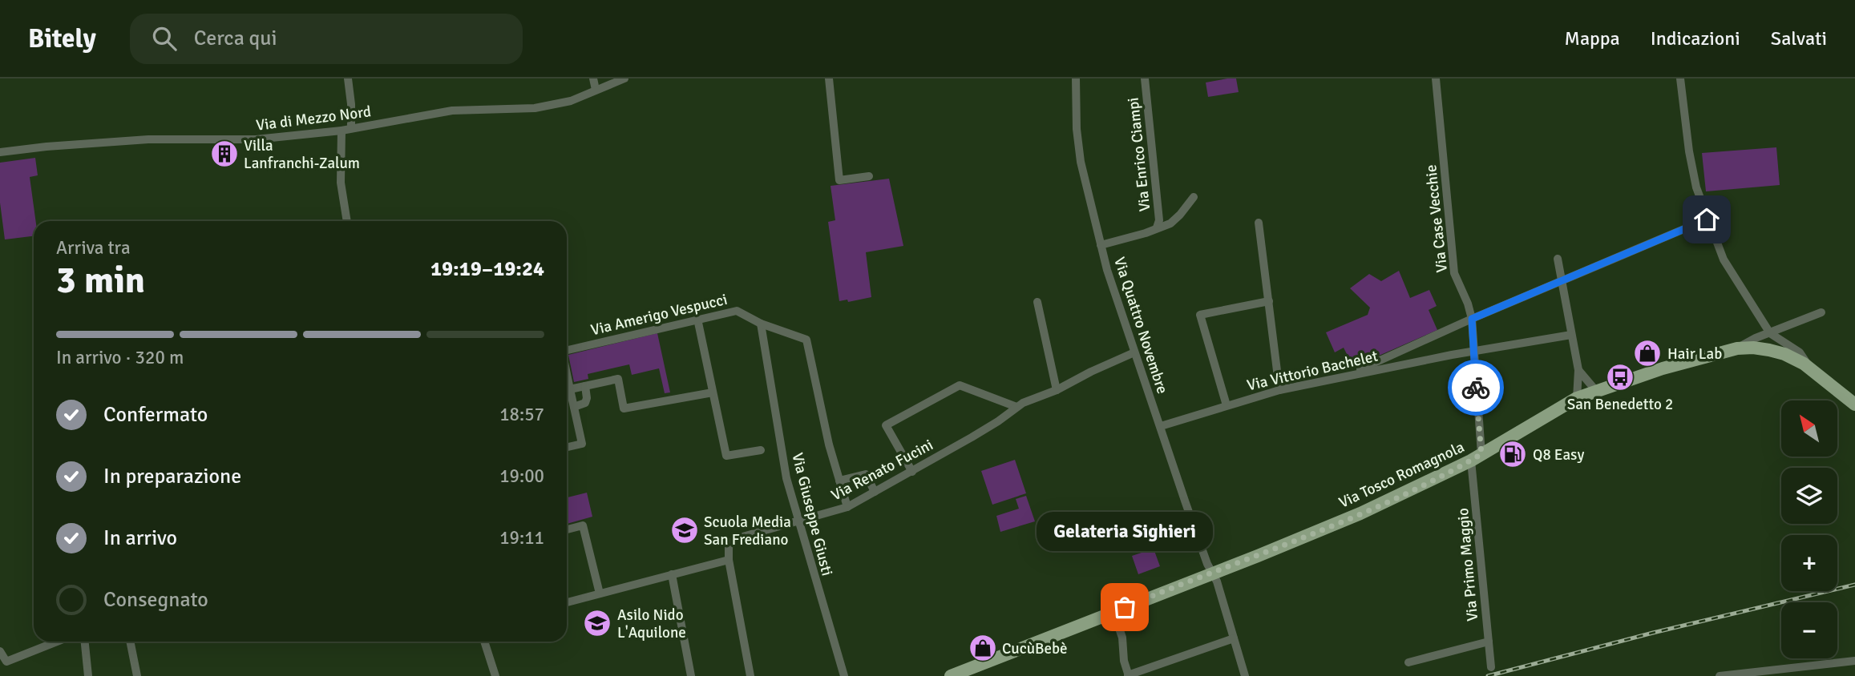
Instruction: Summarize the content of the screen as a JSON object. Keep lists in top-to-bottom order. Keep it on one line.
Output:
{"streets":{"main road":["Via Tosco Romagnola"],"street":["Via di Mezzo Nord","Via Enrico Ciampi","Via Case Vecchie","Via Amerigo Vespucci","Via Quattro Novembre","Via Vittorio Bachelet","Via Renato Fucini","Via Giuseppe Giusti","Via Primo Maggio"]},"crossings":[["Via Case Vecchie","Via Vittorio Bachelet"],["Via Case Vecchie","Via Tosco Romagnola"],["Via Case Vecchie","Via Primo Maggio"],["Via Amerigo Vespucci","Via Giuseppe Giusti"],["Via Quattro Novembre","Via Vittorio Bachelet"],["Via Quattro Novembre","Via Renato Fucini"],["Via Quattro Novembre","Via Tosco Romagnola"],["Via Renato Fucini","Via Giuseppe Giusti"],["Via Tosco Romagnola","Via Primo Maggio"]],"places":{"building":["Villa Lanfranchi-Zalum"],"shop":["Hair Lab","CucùBebè"],"bus stop":["San Benedetto 2"],"fuel station":["Q8 Easy"],"school or university":["Scuola Media San Frediano","Asilo Nido L'Aquilone"],"other":["Gelateria Sighieri"]},"north":"top left","page":{"header":"Bitely","search":"Cerca qui","nav":["Mappa","Indicazioni","Salvati"],"heading":["3 min","Arriva tra","19:19–19:24"],"bar":"In arrivo · 320 m","list":[["Confermato","18:57"],["In preparazione","19:00"],["In arrivo","19:11"],"Consegnato"],"map_buttons":["+","−"],"bubble":"Gelateria Sighieri"}}
